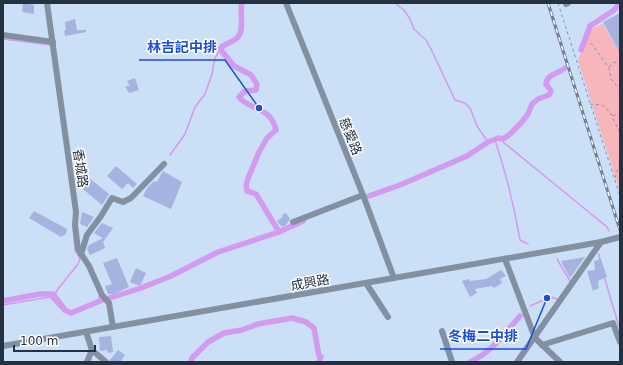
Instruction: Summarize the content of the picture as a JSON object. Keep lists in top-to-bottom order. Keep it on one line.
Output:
{"streets":{"street":["慈愛路","香城路","成興路"]},"crossings":[["慈愛路","成興路"],["香城路","成興路"]],"places":["林吉記中排","冬梅二中排"],"scale_bar":"100 m"}
